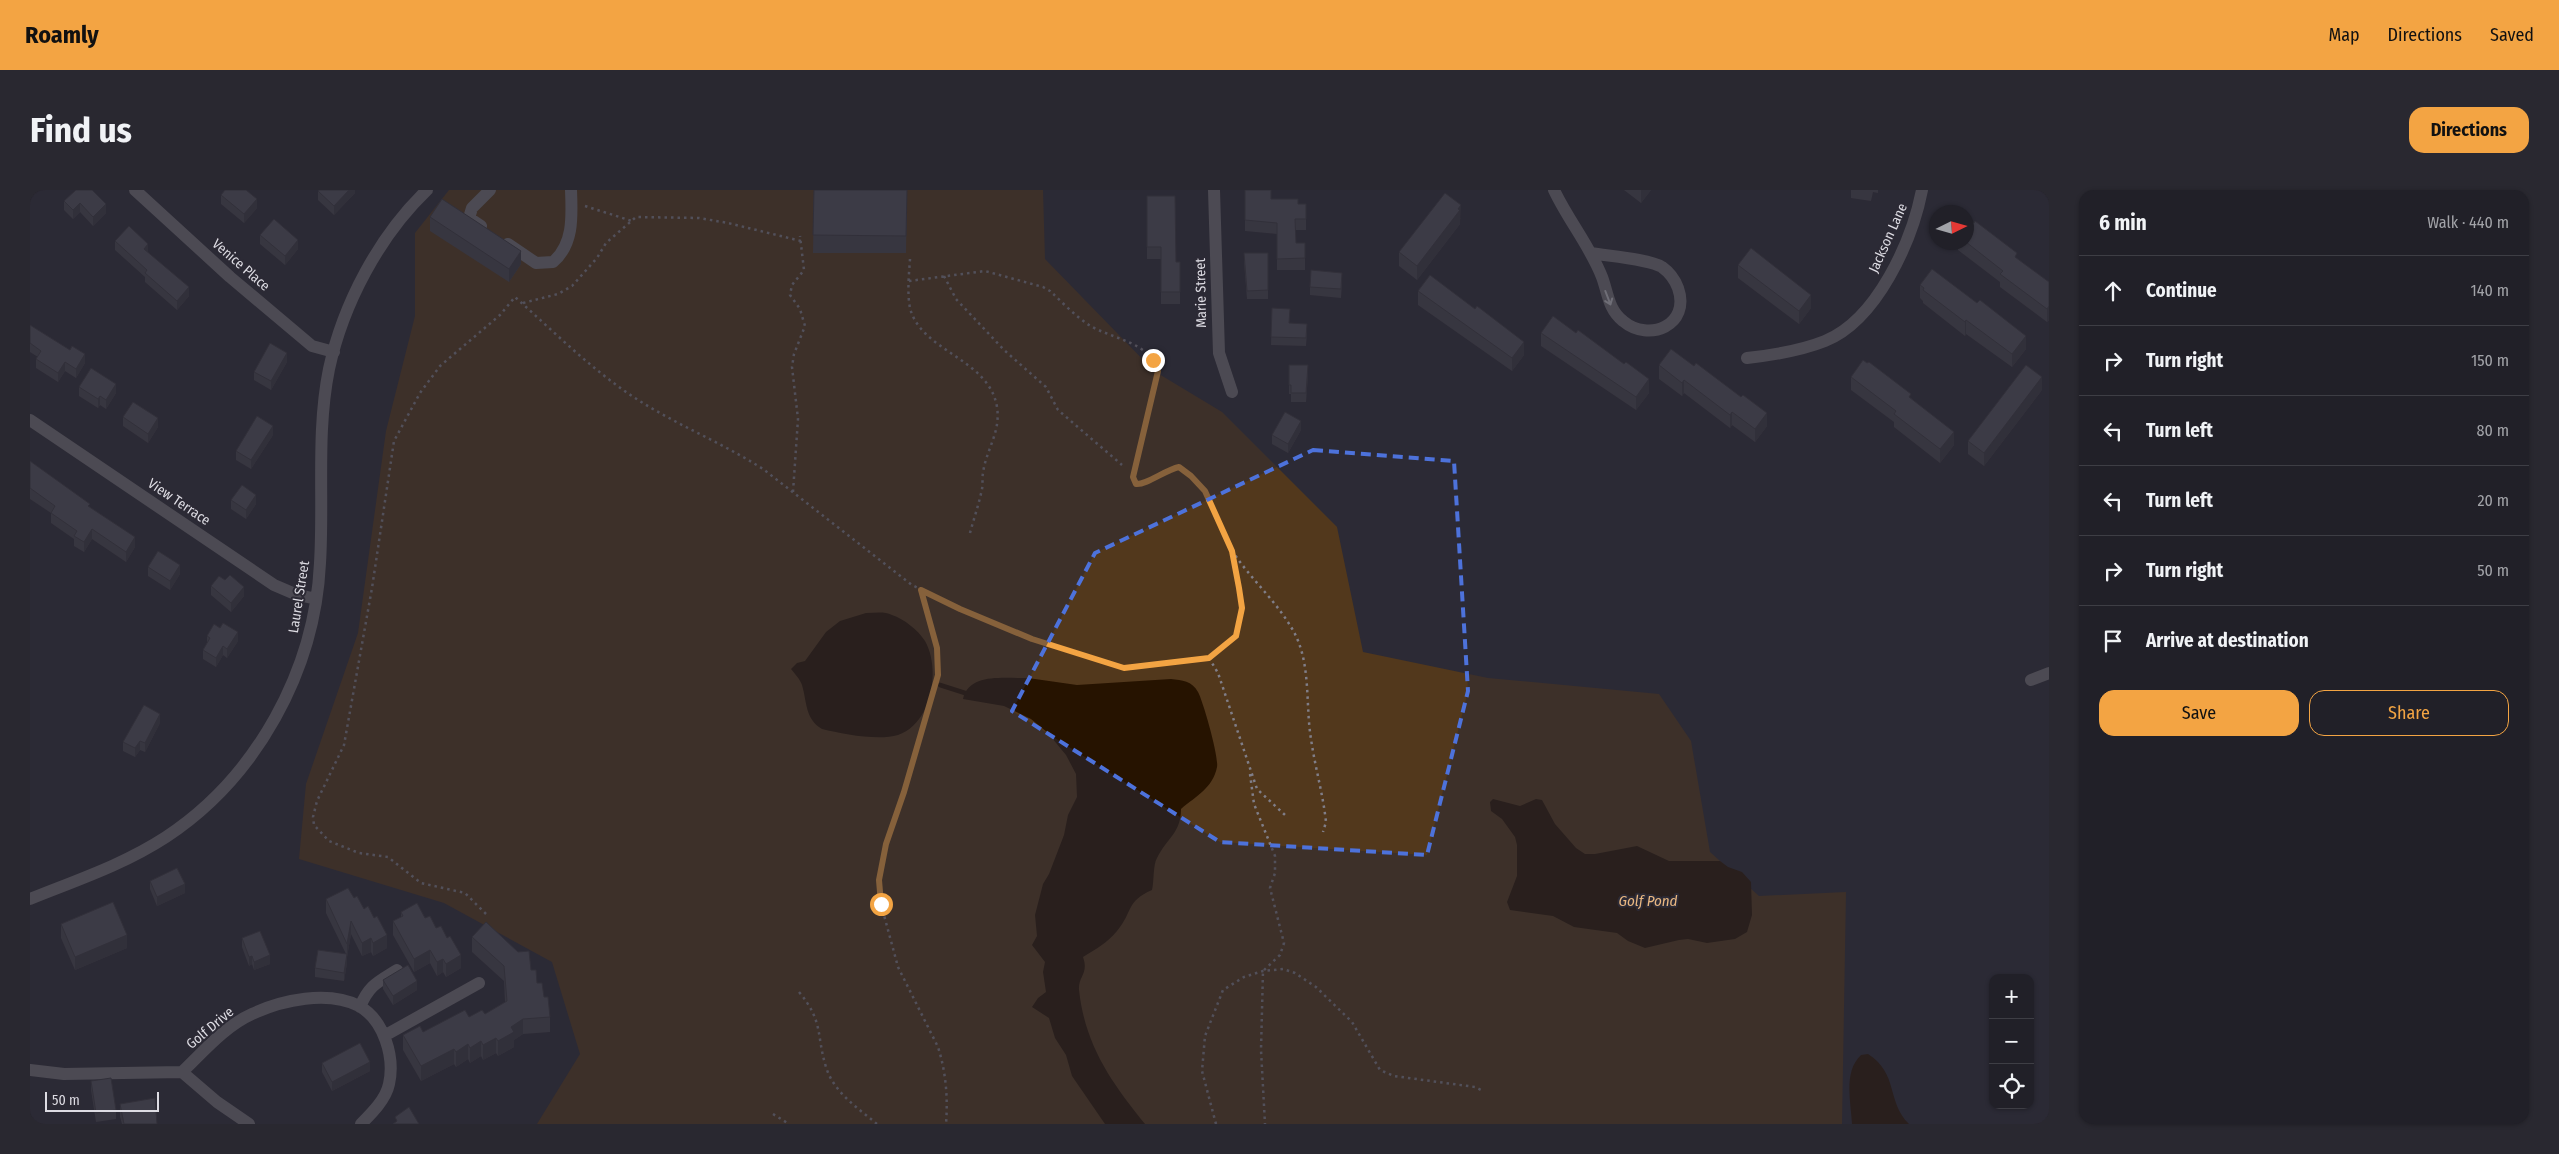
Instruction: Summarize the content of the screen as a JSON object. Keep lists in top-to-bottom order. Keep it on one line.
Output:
{"streets":{"street":["Jackson Lane","Venice Place","Marie Street","View Terrace","Laurel Street","Golf Drive"]},"crossings":[["Venice Place","Laurel Street"],["View Terrace","Laurel Street"]],"water":["Golf Pond"],"scale_bar":"50 m","north":"right","page":{"header":"Roamly","nav":["Map","Directions","Saved"],"buttons":["Directions",["Save","Share"]],"title":"Find us","heading":["6 min","Walk · 440 m"],"list":[["Continue","140 m"],["Turn right","150 m"],["Turn left","80 m"],["Turn left","20 m"],["Turn right","50 m"],"Arrive at destination"],"map_buttons":["+","−"],"scale":"50 m"}}
